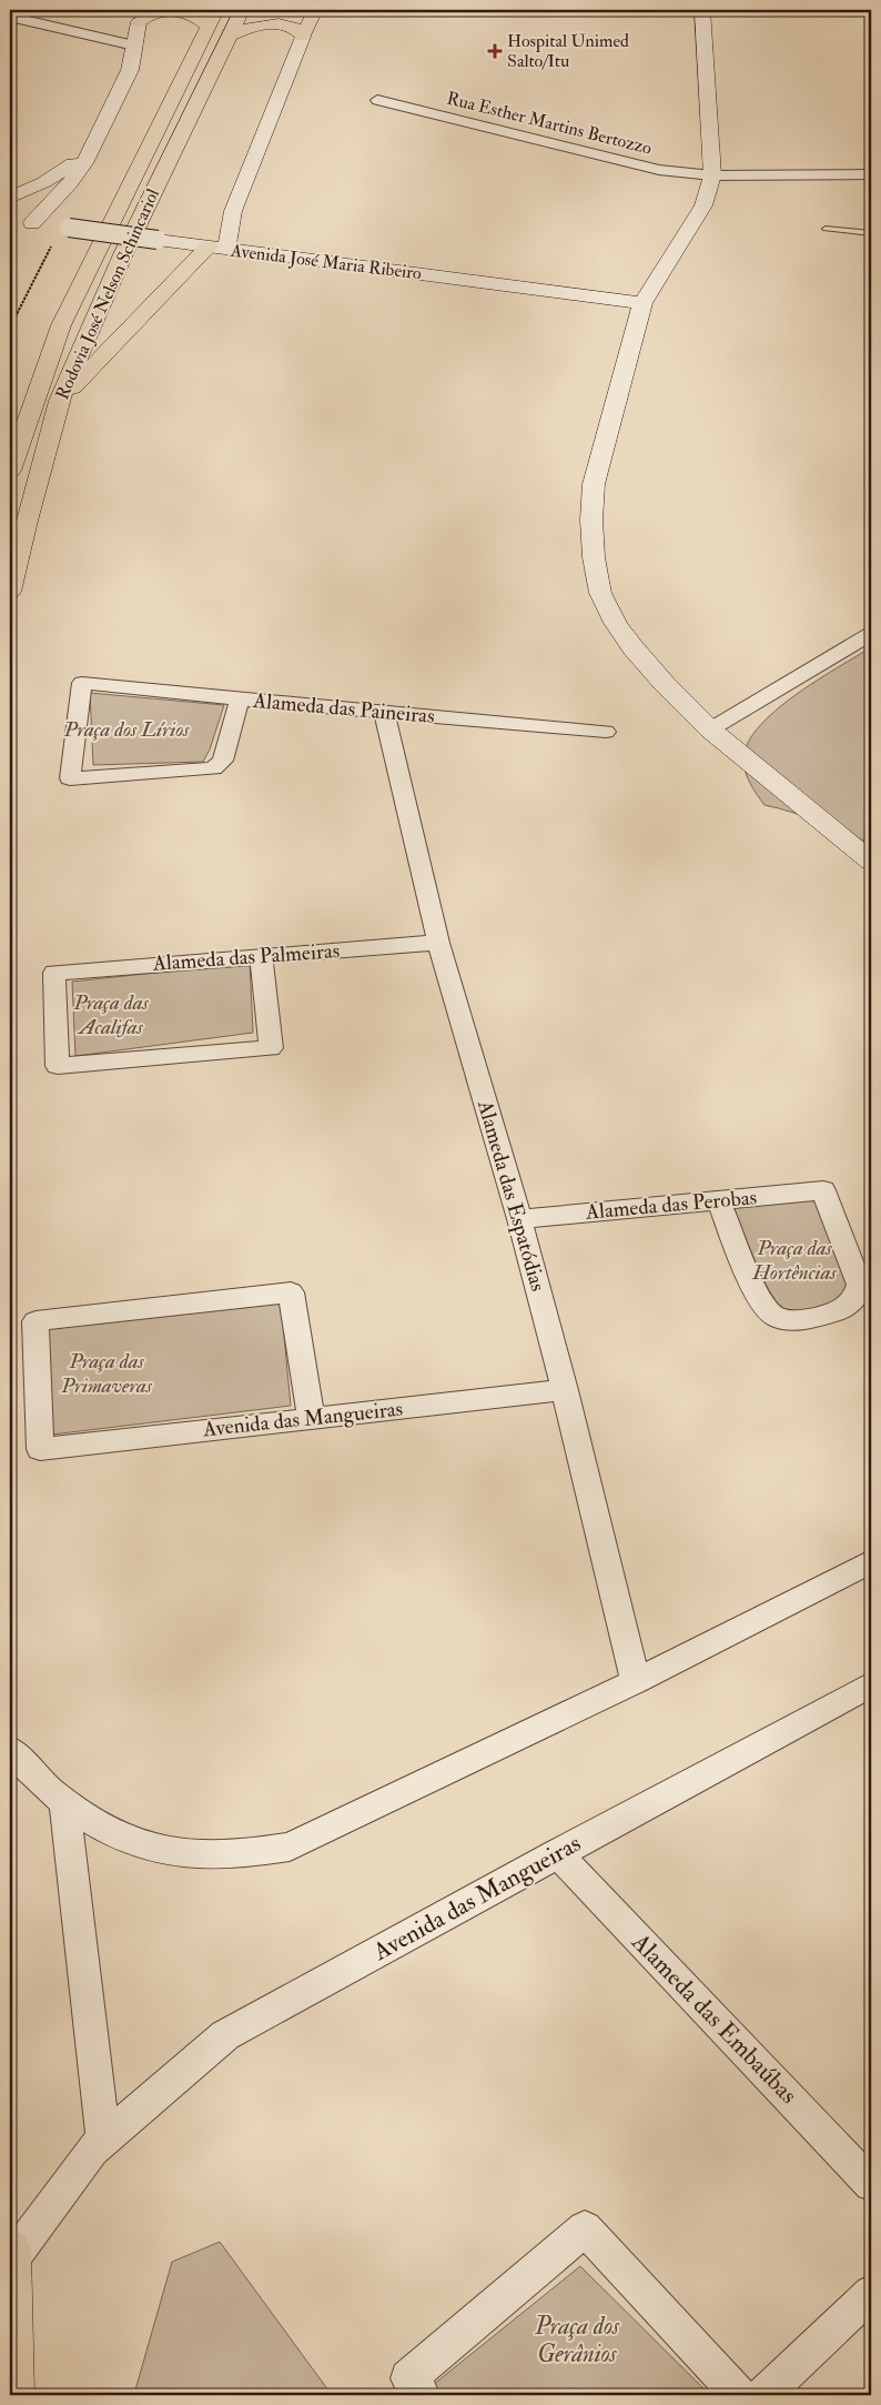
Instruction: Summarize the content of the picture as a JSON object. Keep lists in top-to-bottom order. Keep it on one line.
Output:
{"streets":{"main road":["Avenida José Maria Ribeiro","Rodovia José Nelson Schincariol"],"street":["Rua Esther Martins Bertozzo","Alameda das Paineiras","Alameda das Palmeiras","Alameda das Espatódias","Alameda das Perobas","Avenida das Mangueiras","Alameda das Embaúbas"]},"crossings":[["Alameda das Paineiras","Alameda das Espatódias"],["Alameda das Palmeiras","Alameda das Espatódias"],["Alameda das Espatódias","Alameda das Perobas"],["Alameda das Espatódias","Avenida das Mangueiras"],["Avenida das Mangueiras","Alameda das Embaúbas"]],"parks":["Praça dos Lírios","Praça das Acalifas","Praça das Hortências","Praça das Primaveras","Praça dos Gerânios"],"places":{"health":["Hospital Unimed Salto/Itu"]}}
